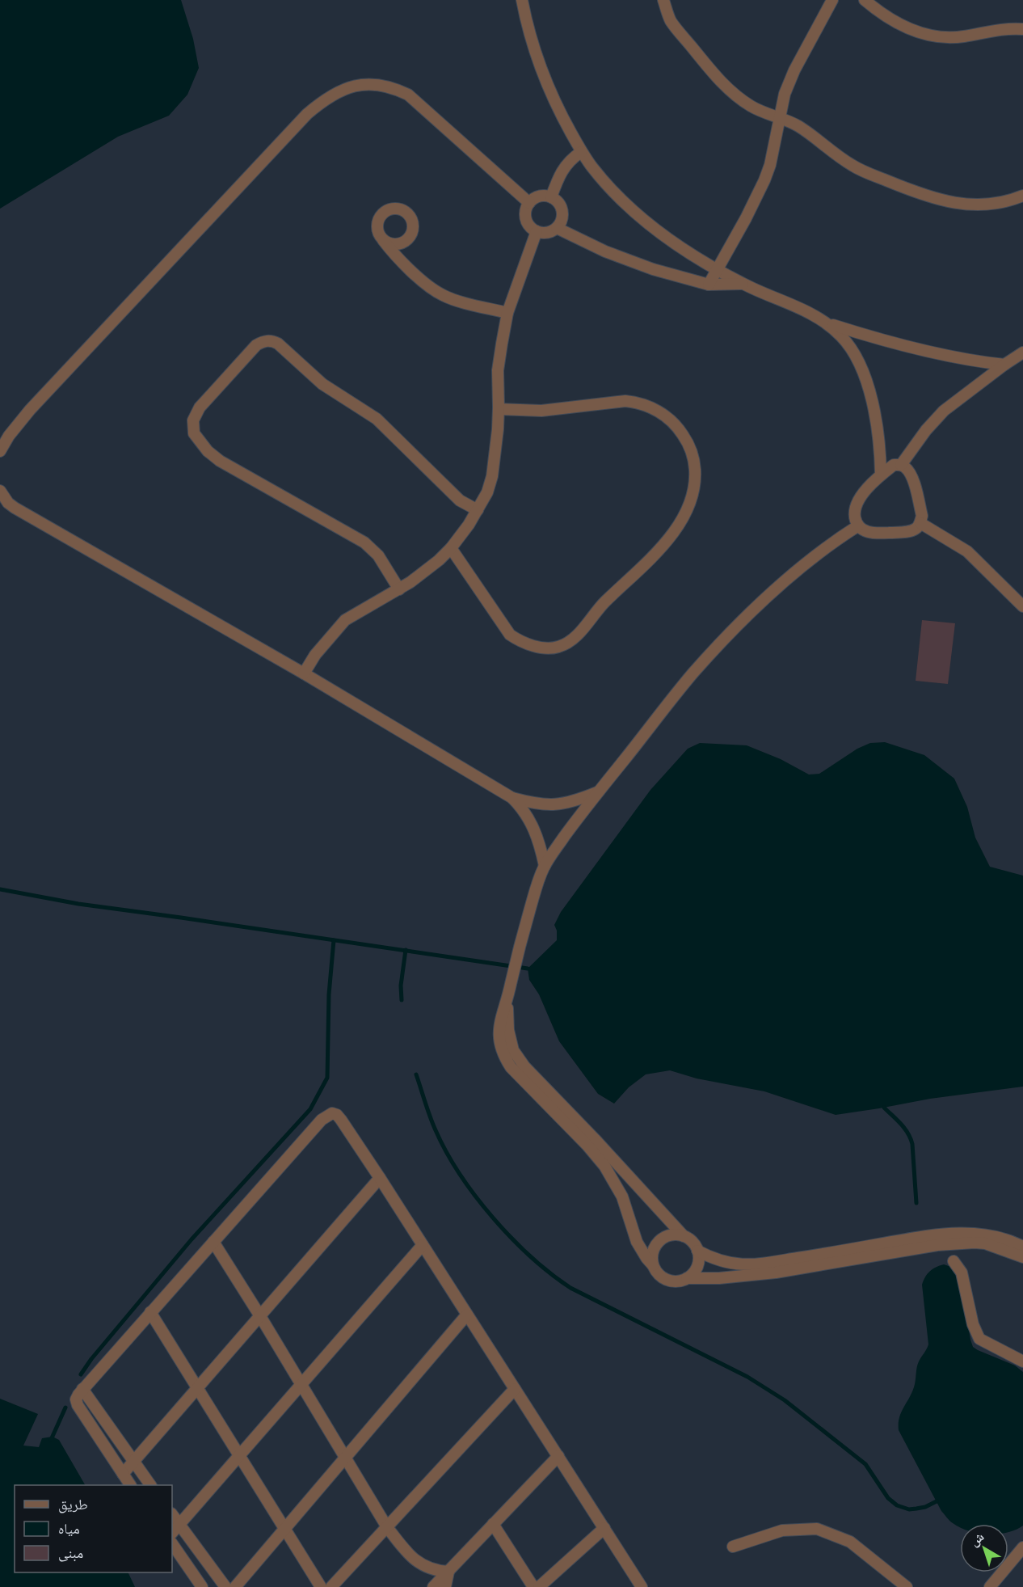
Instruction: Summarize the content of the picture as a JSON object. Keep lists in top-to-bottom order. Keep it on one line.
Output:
{"legend":["طريق","مياه","مبنى"],"north":"top left"}
